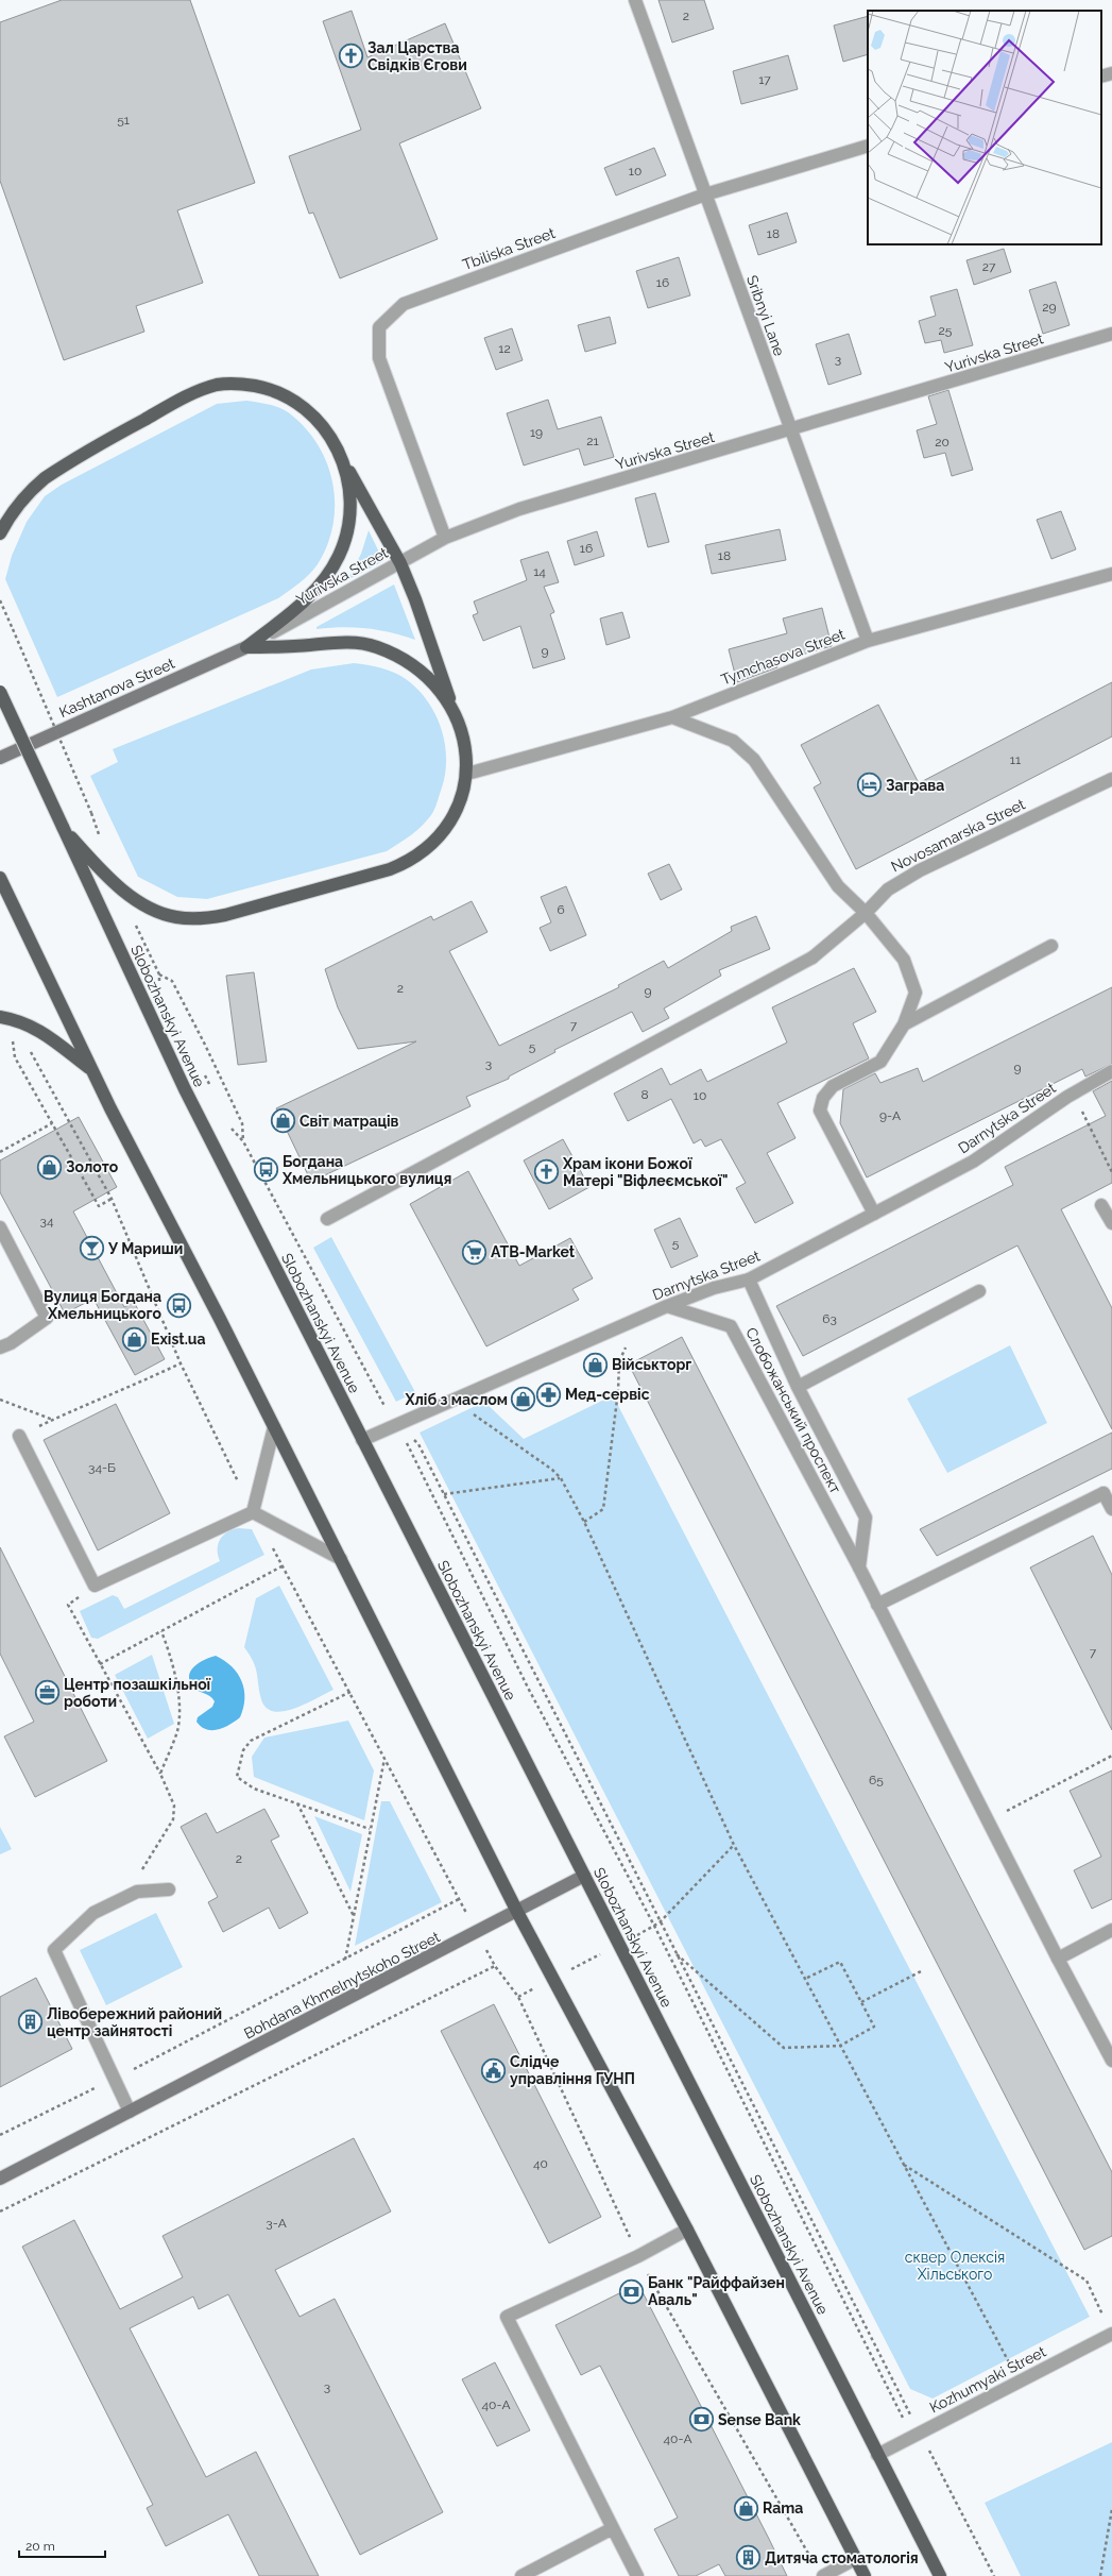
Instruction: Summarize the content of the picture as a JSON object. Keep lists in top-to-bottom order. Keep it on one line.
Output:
{"streets":{"main road":["Slobozhanskyi Avenue"],"street":["Tbiliska Street","Sribnyi Lane","Yurivska Street","Tymchasova Street","Kashtanova Street","Novosamarska Street","Darnytska Street","Слобожанський проспект","Bohdana Khmelnytskoho Street","Kozhumyaki Street"]},"crossings":[["Tbiliska Street","Sribnyi Lane"],["Tbiliska Street","Yurivska Street"],["Sribnyi Lane","Yurivska Street"],["Sribnyi Lane","Tymchasova Street"],["Yurivska Street","Kashtanova Street"],["Slobozhanskyi Avenue","Darnytska Street"],["Slobozhanskyi Avenue","Bohdana Khmelnytskoho Street"],["Slobozhanskyi Avenue","Kozhumyaki Street"],["Darnytska Street","Слобожанський проспект"]],"parks":["сквер Олексія Хільського"],"places":{"church":["Зал Царства Свідків Єгови","Храм ікони Божої Матері \"Віфлеємської\""],"hotel":["Заграва"],"shop":["Світ матраців","Золото","Exist.ua","Військторг","Хліб з маслом","Rama"],"bus stop":["Богдана Хмельницького вулиця","Вулиця Богдана Хмельницького"],"bar":["У Мариши"],"supermarket":["ATB-Market"],"pharmacy":["Мед-сервіс"],"office":["Центр позашкільної роботи"],"building":["Лівобережний районий центр зайнятості","Дитяча стоматологія"],"public building":["Слідче управління ГУНП"],"bank":["Банк \"Райффайзен Аваль\"","Sense Bank"]},"house_numbers":["2","17","51","10","18","27","16","29","25","12","3","19","21","20","16","18","14","9","11","6","2","9","7","5","3","9","8","10","9-А","34","5","63","34-Б","7","65","2","40","3-А","3","40-А","40-А"],"scale_bar":"20 m"}
